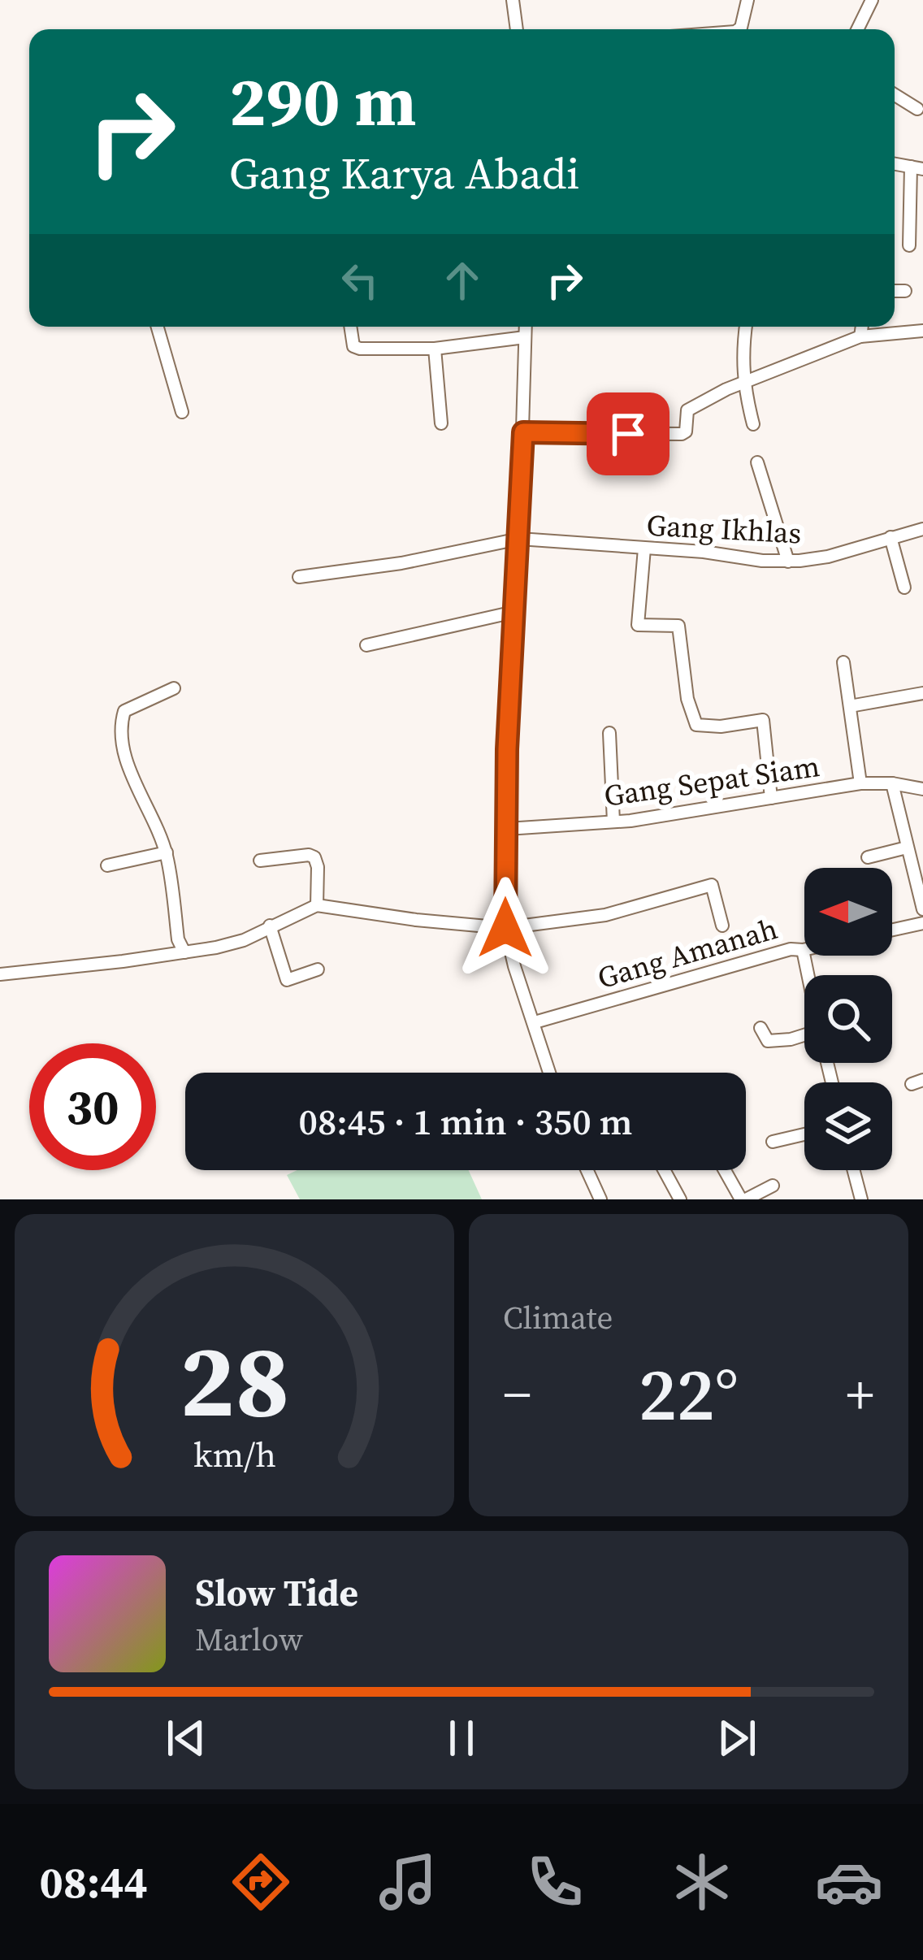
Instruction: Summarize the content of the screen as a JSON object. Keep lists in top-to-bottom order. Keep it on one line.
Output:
{"streets":{"street":["Gang Ikhlas","Gang Sepat Siam","Gang Amanah"]},"north":"left","page":{"turn":["290 m","Gang Karya Abadi"],"limit":"30","trip":"08:45 · 1 min · 350 m","tile":"Climate","heat":["−","22°","+"],"song":["Slow Tide","Marlow"],"tabs":"08:44","gauge":["28","km/h"]}}
